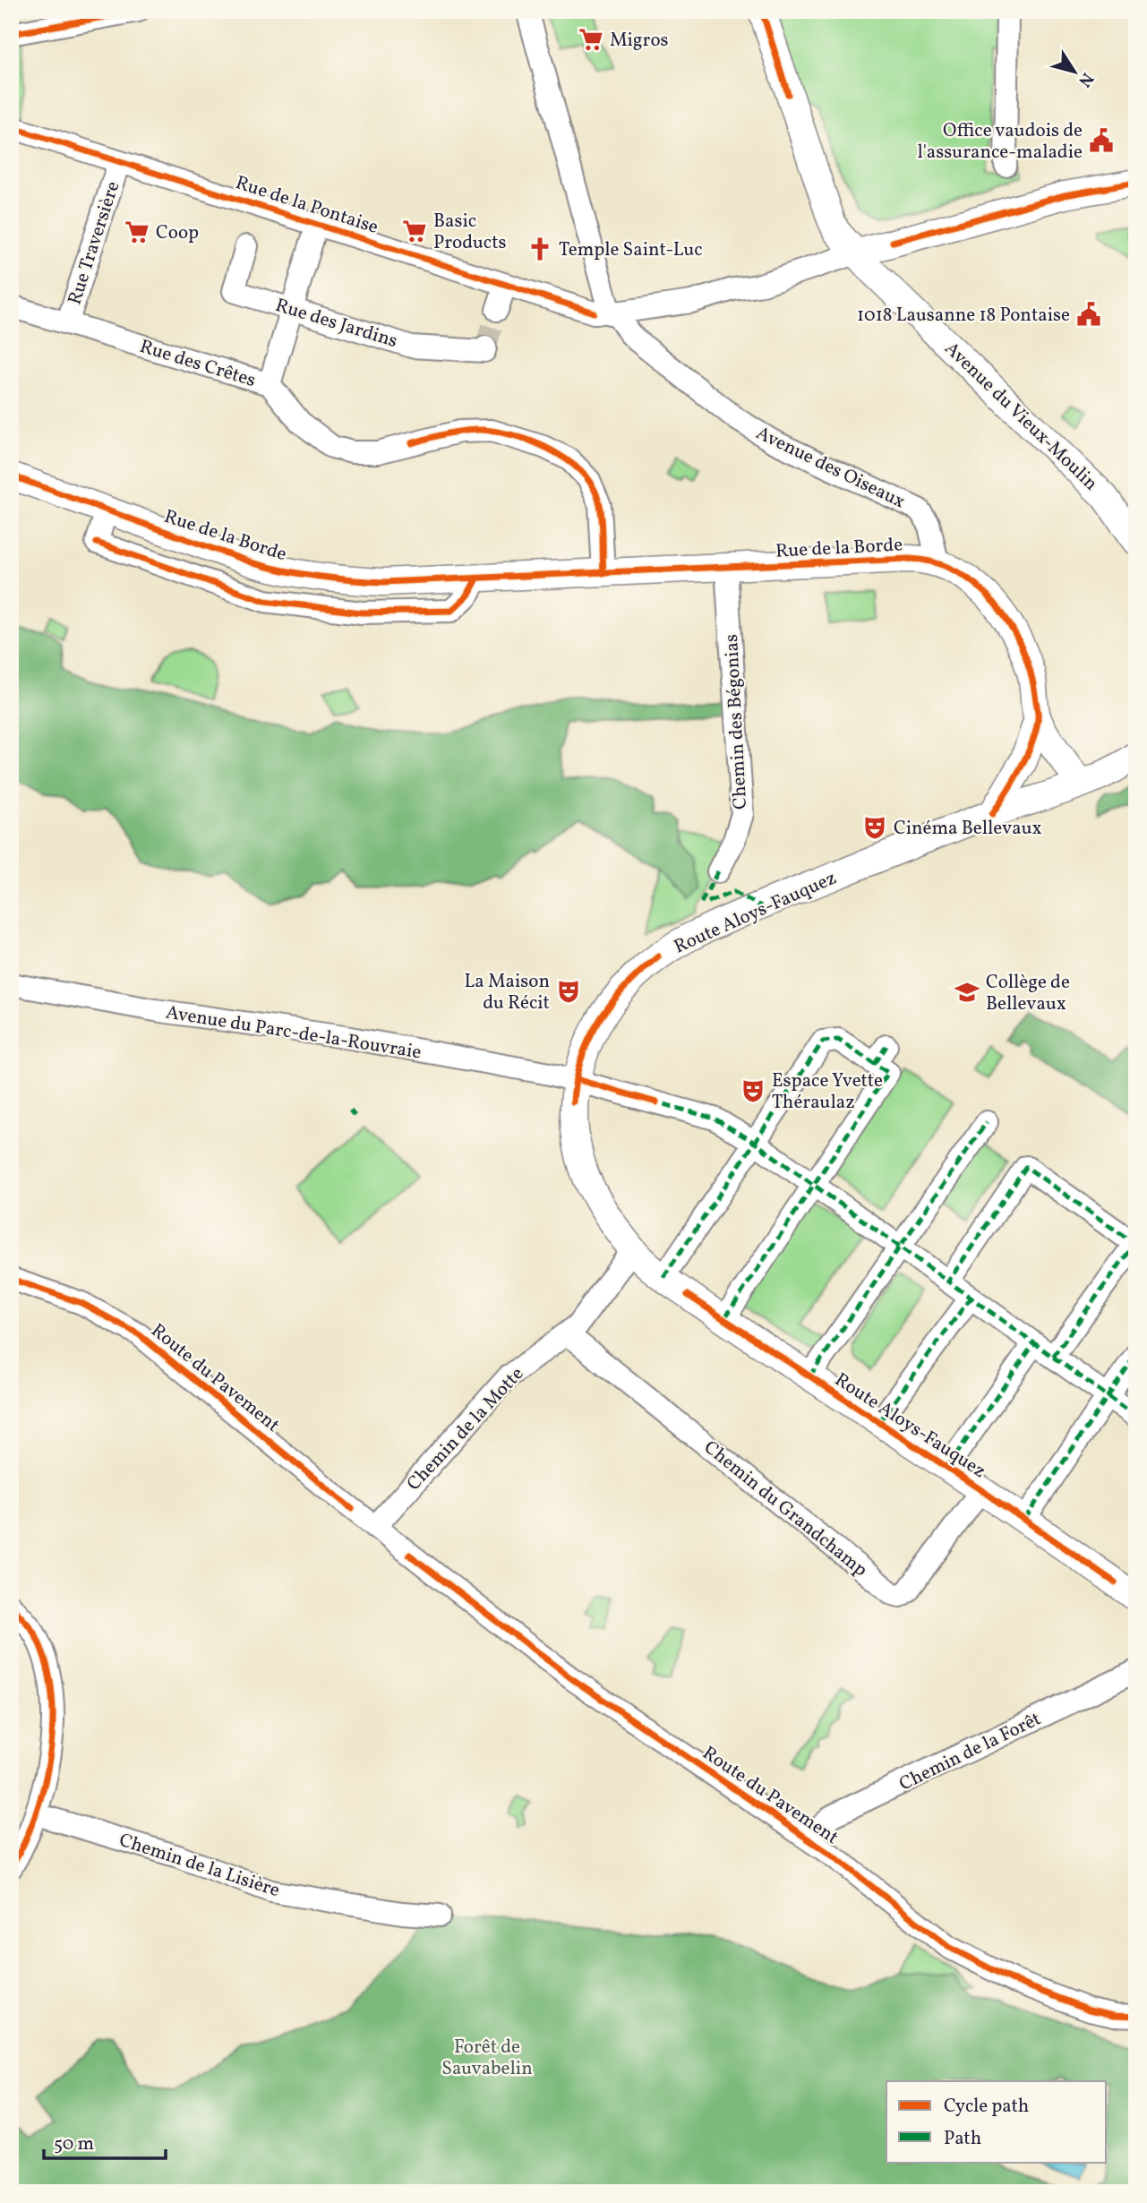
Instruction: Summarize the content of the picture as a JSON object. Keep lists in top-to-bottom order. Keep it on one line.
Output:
{"streets":{"main road":["Avenue du Vieux-Moulin","Rue de la Borde","Route Aloys-Fauquez"],"street":["Rue de la Pontaise","Rue Traversière","Rue des Jardins","Rue des Crêtes","Avenue des Oiseaux","Chemin des Bégonias","Avenue du Parc-de-la-Rouvraie","Route du Pavement","Chemin de la Motte","Chemin du Grandchamp","Chemin de la Forêt","Chemin de la Lisière"]},"crossings":[["Rue de la Pontaise","Rue Traversière"],["Rue de la Pontaise","Avenue du Vieux-Moulin"],["Rue de la Pontaise","Avenue des Oiseaux"],["Rue Traversière","Rue des Crêtes"],["Rue des Crêtes","Rue de la Borde"],["Avenue des Oiseaux","Rue de la Borde"],["Rue de la Borde","Chemin des Bégonias"],["Rue de la Borde","Route Aloys-Fauquez"],["Route Aloys-Fauquez","Avenue du Parc-de-la-Rouvraie"],["Route Aloys-Fauquez","Chemin de la Motte"],["Route Aloys-Fauquez","Chemin du Grandchamp"],["Route du Pavement","Chemin de la Motte"],["Route du Pavement","Chemin de la Forêt"],["Chemin de la Motte","Chemin du Grandchamp"]],"parks":["Forêt de Sauvabelin"],"places":{"supermarket":["Migros","Basic Products","Coop"],"public building":["Office vaudois de l'assurance-maladie","1018 Lausanne 18 Pontaise"],"church":["Temple Saint-Luc"],"theatre":["Cinéma Bellevaux","La Maison du Récit","Espace Yvette Théraulaz"],"school or university":["Collège de Bellevaux"]},"legend":["Cycle path","Path"],"scale_bar":"50 m","north":"bottom right"}
